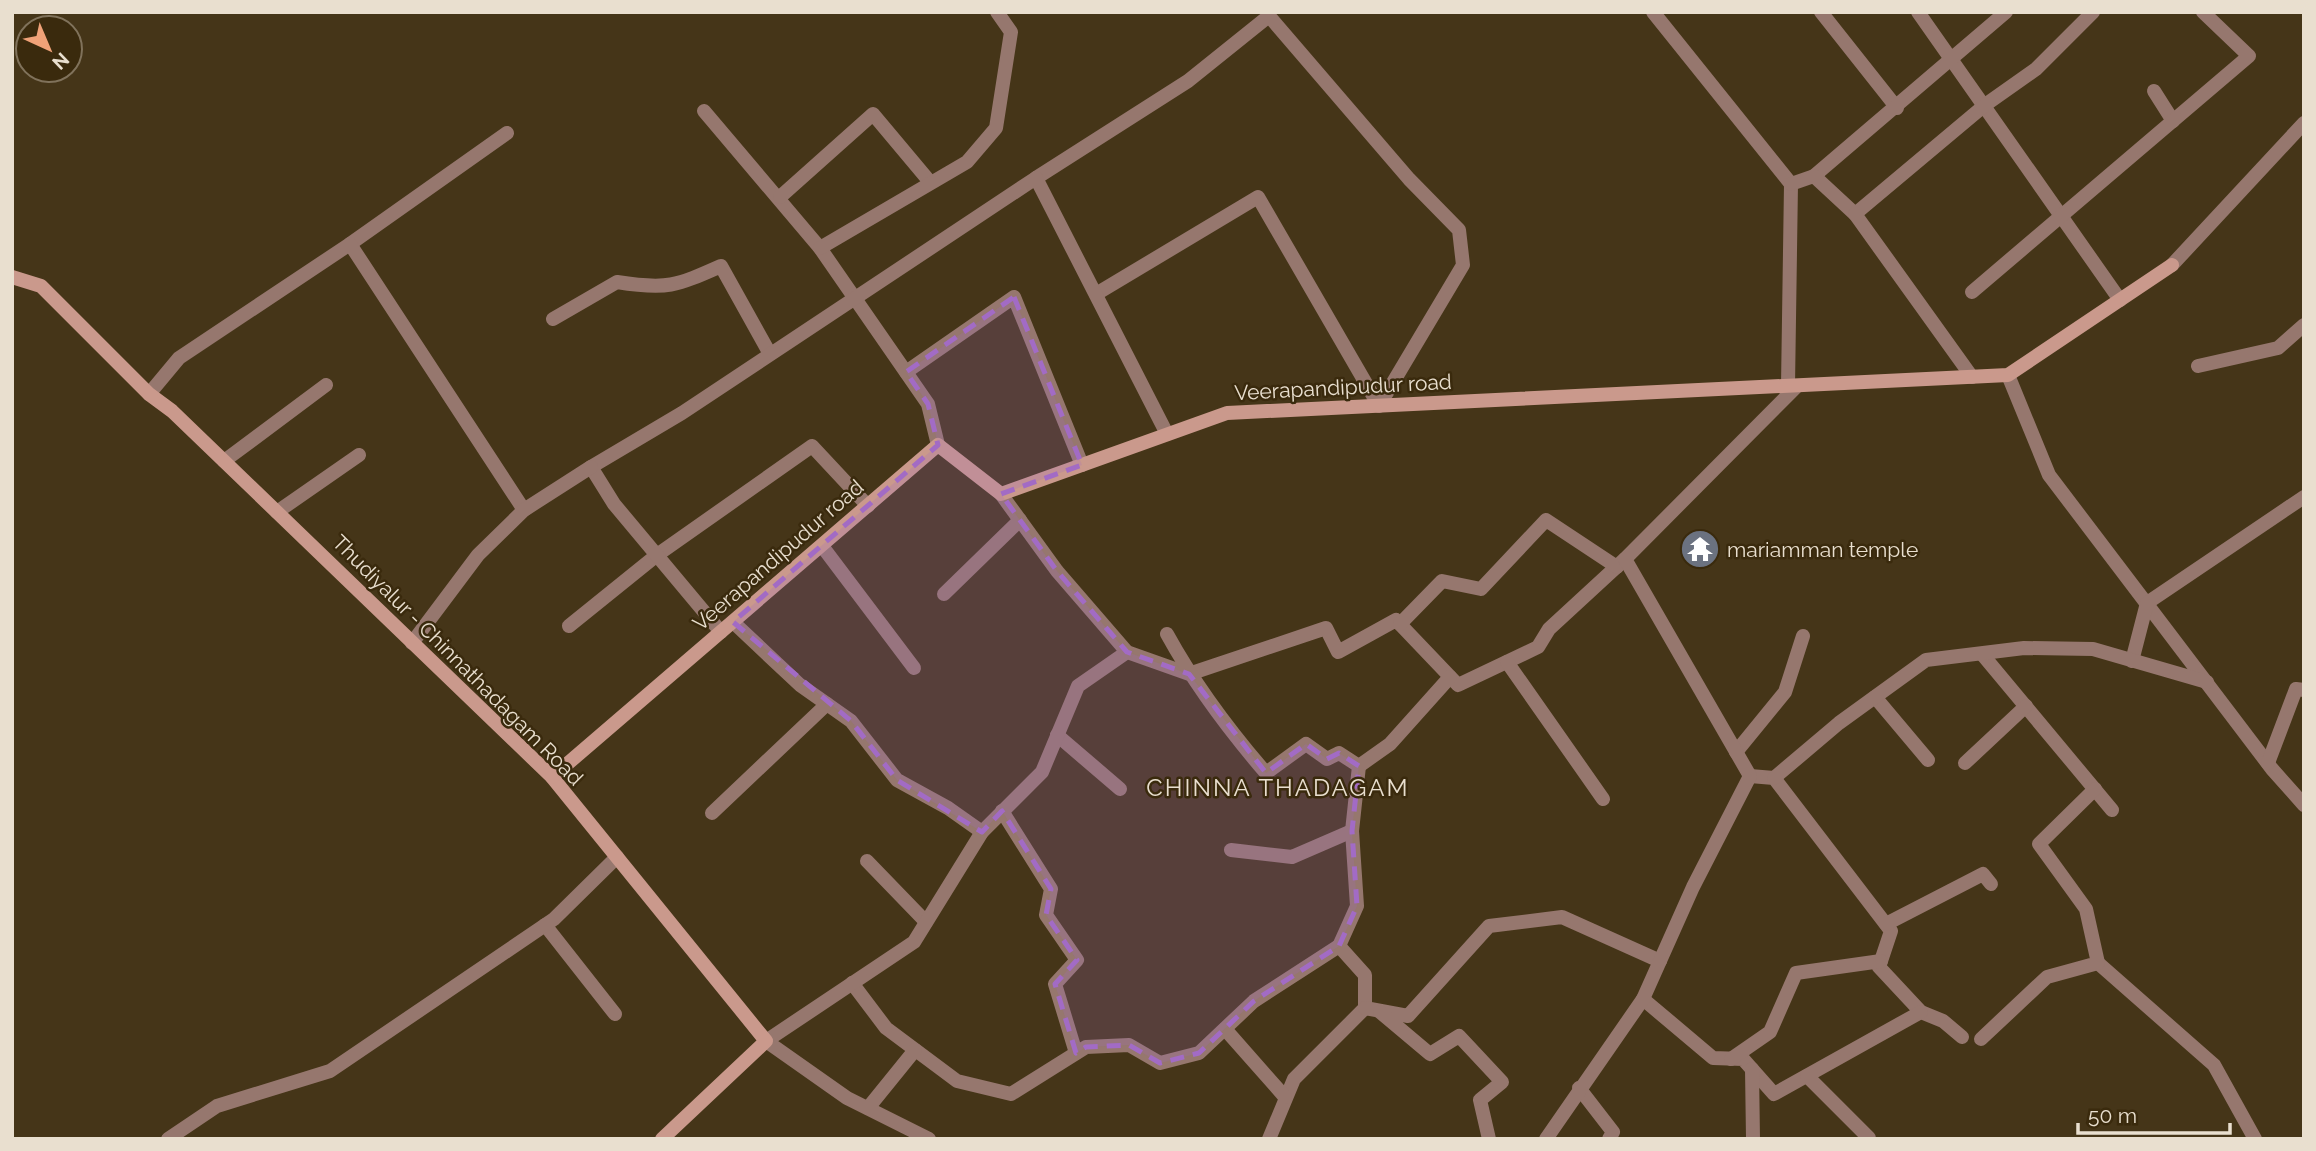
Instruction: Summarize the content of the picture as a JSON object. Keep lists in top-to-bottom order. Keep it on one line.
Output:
{"streets":{"street":["Veerapandipudur road","Thudiyalur - Chinnathadagam Road"]},"crossings":[["Veerapandipudur road","Thudiyalur - Chinnathadagam Road"]],"districts":["CHINNA THADAGAM"],"places":{"temple":["mariamman temple"]},"scale_bar":"50 m","north":"bottom right"}
